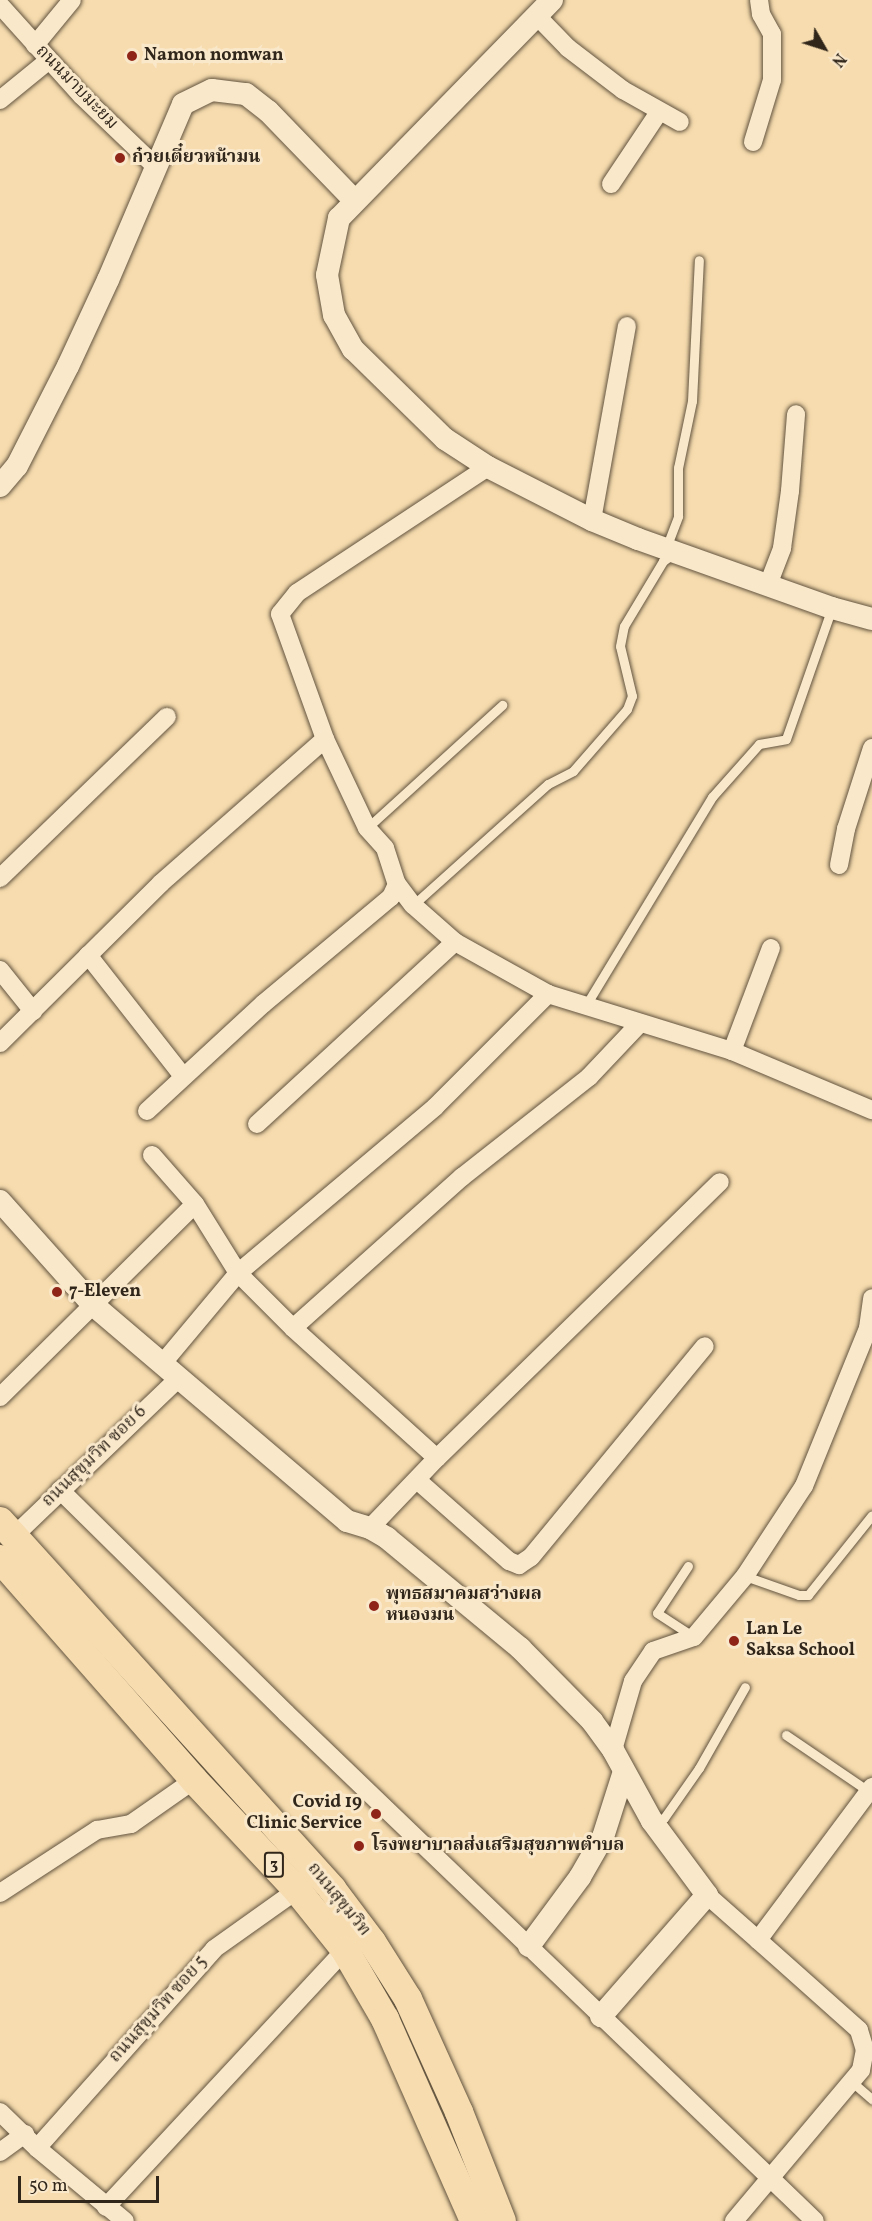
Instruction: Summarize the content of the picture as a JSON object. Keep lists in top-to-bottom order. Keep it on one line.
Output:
{"streets":{"main road":["3","ถนนสุขุมวิท"],"street":["ถนนมาบมะยม","ถนนสุขุมวิท ซอย 6","ถนนสุขุมวิท ซอย 5"]},"crossings":[["ถนนสุขุมวิท ซอย 6","ถนนสุขุมวิท"],["ถนนสุขุมวิท","ถนนสุขุมวิท ซอย 5"]],"places":["Namon nomwan","ก๋วยเตี๋ยวหน้ามน","7-Eleven","พุทธสมาคมสว่างผล หนองมน","Lan Le Saksa School","Covid 19 Clinic Service","โรงพยาบาลส่งเสริมสุขภาพตำบล"],"scale_bar":"50 m","north":"bottom right"}
